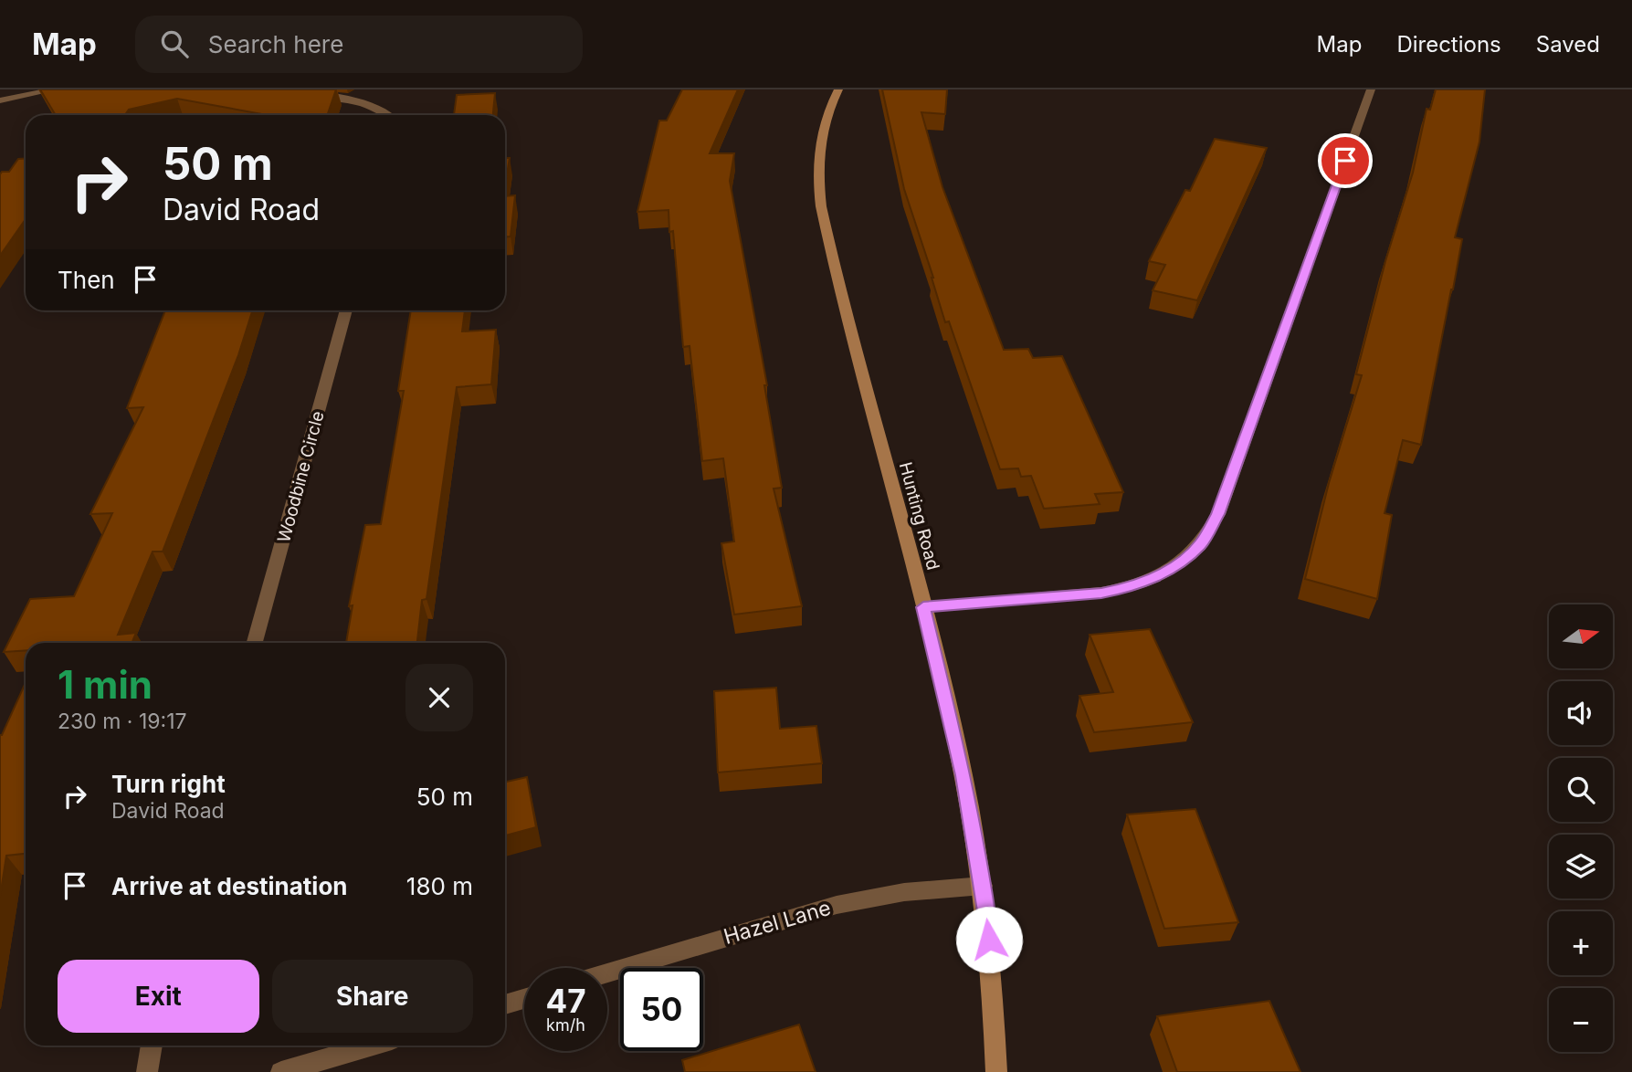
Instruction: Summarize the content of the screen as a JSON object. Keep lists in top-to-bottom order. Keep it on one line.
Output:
{"streets":{"main road":["Hunting Road"],"street":["Woodbine Circle","Hazel Lane"]},"crossings":[["Hunting Road","Hazel Lane"]],"north":"right","page":{"header":"Map","search":"Search here","nav":["Map","Directions","Saved"],"turn":["50 m","David Road"],"then":"Then","map_buttons":["+","−"],"heading":["1 min","230 m · 19:17"],"list":[{"name":"Turn right","note":"David Road","value":"50 m"},{"name":"Arrive at destination","value":"180 m"}],"buttons":["Exit","Share"],"speed":"47 km/h","limit":"50"}}
